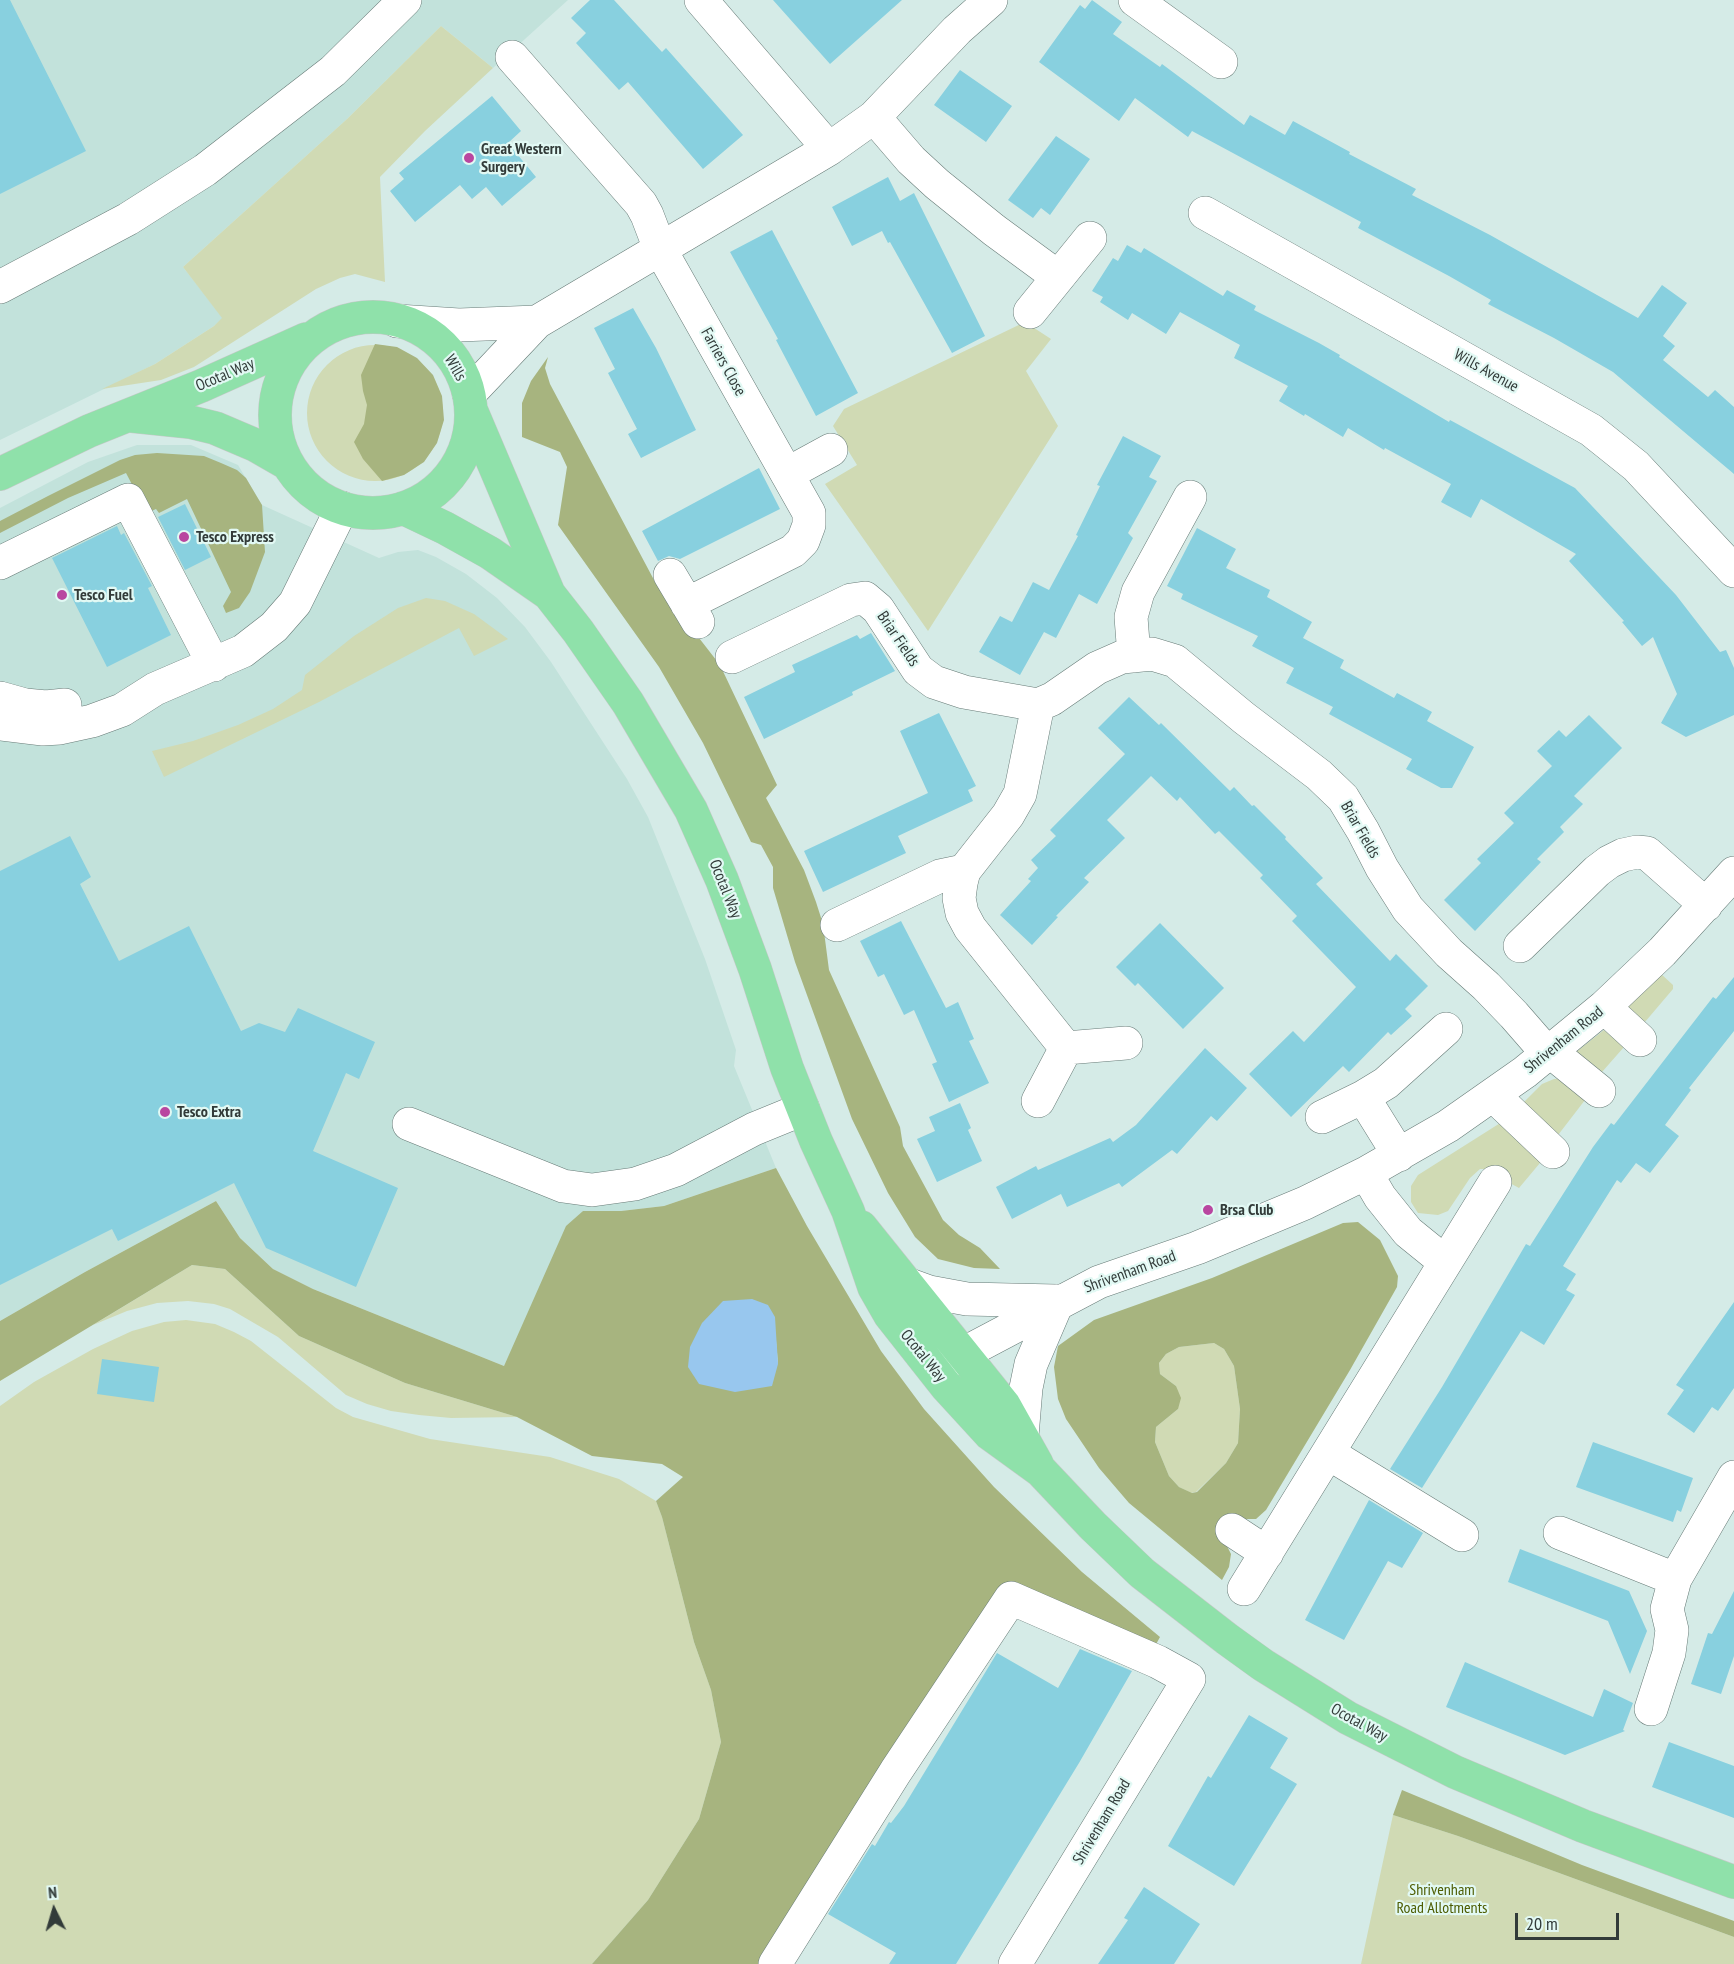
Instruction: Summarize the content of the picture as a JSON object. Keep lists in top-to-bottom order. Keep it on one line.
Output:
{"streets":{"main road":["Wills","Ocotal Way"],"street":["Farriers Close","Wills Avenue","Briar Fields","Shrivenham Road"]},"crossings":[["Wills","Ocotal Way"],["Ocotal Way","Shrivenham Road"],["Briar Fields","Shrivenham Road"]],"parks":["Shrivenham Road Allotments"],"places":["Great Western Surgery","Tesco Express","Tesco Fuel","Tesco Extra","Brsa Club"],"scale_bar":"20 m","north":"top"}
